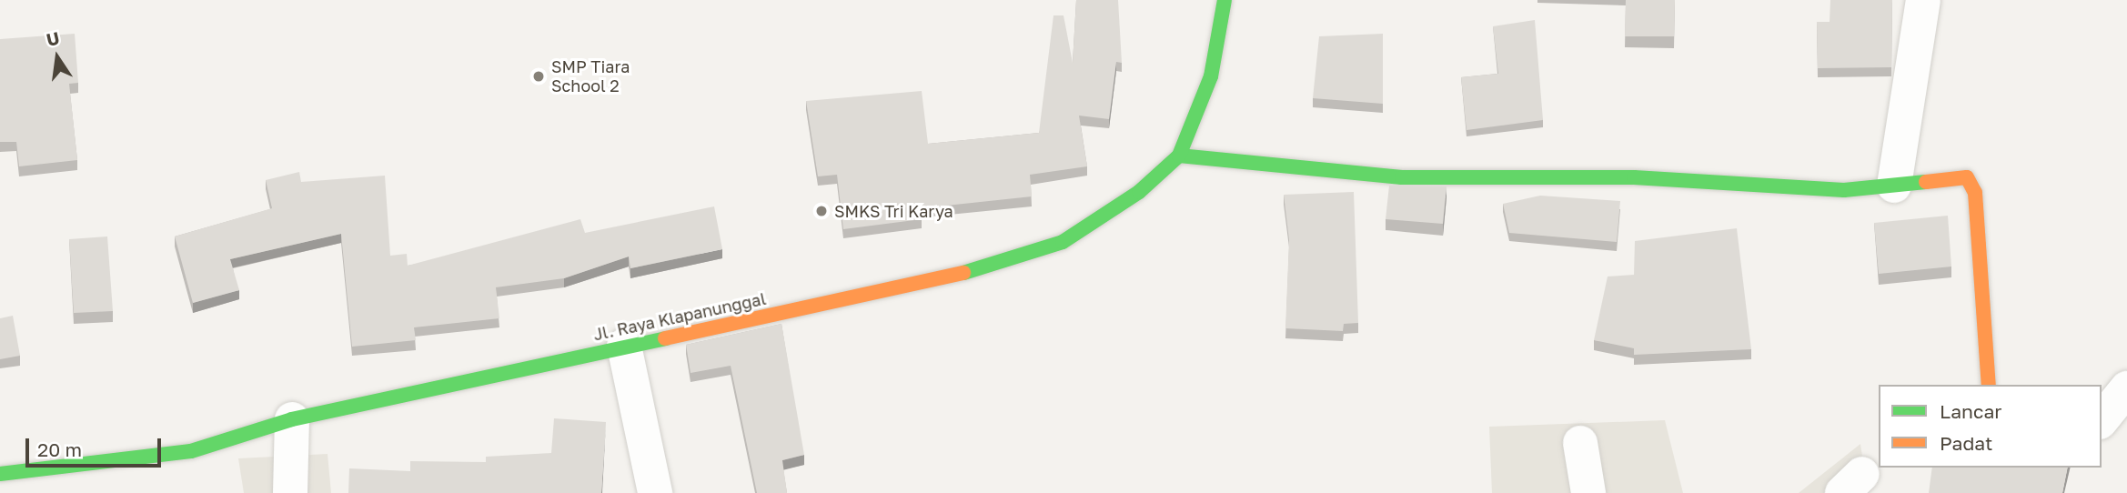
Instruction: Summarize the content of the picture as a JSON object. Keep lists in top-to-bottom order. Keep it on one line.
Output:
{"streets":{"street":["Jl. Raya Klapanunggal"]},"places":["SMP Tiara School 2","SMKS Tri Karya"],"legend":["Lancar","Padat"],"scale_bar":"20 m","north":"top"}
